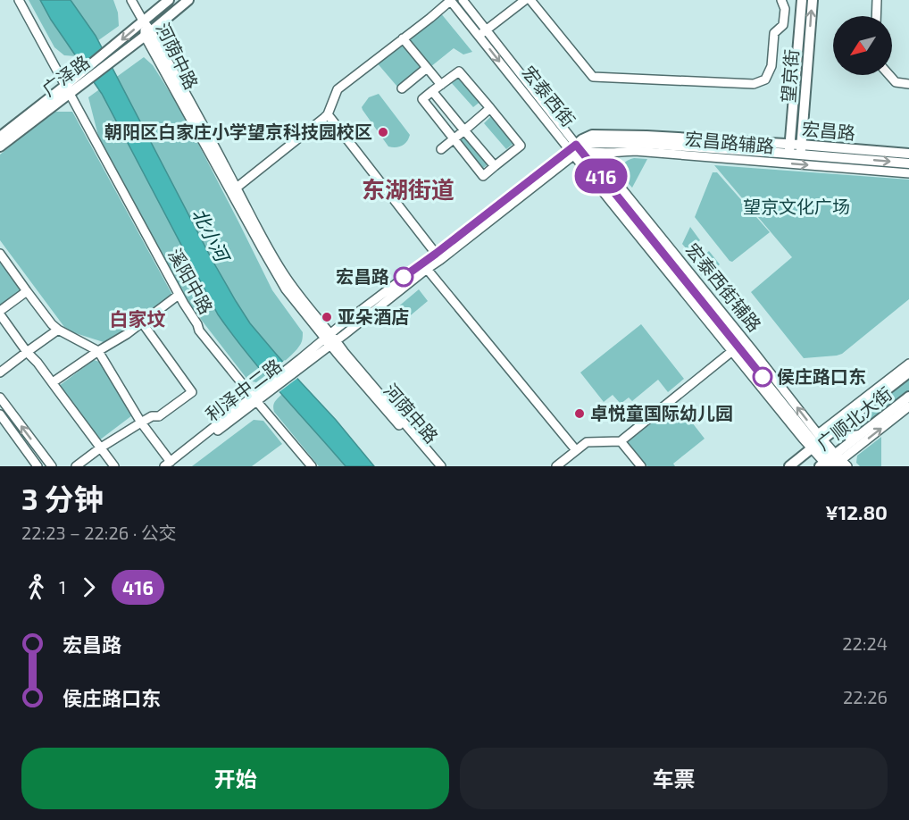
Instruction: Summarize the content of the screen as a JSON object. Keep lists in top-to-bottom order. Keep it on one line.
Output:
{"streets":{"main road":["广泽路","望京街","宏昌路","广顺北大街"],"street":["河荫中路","宏泰西街","宏昌路辅路","溪阳中路","利泽中二路"]},"crossings":[["河荫中路","广泽路"],["河荫中路","宏昌路"],["河荫中路","利泽中二路"],["广泽路","溪阳中路"],["望京街","宏昌路"],["宏泰西街","宏昌路"],["宏泰西街","宏昌路辅路"],["宏泰西街","广顺北大街"],["宏昌路","宏昌路辅路"],["宏昌路","利泽中二路"],["溪阳中路","利泽中二路"]],"one_way":["宏昌路辅路"],"districts":["东湖街道","白家坟"],"water":["北小河"],"parks":["望京文化广场"],"places":["朝阳区白家庄小学望京科技园校区","宏昌路","亚朵酒店","侯庄路口东","卓悦童国际幼儿园"],"lines":["bus line 416"],"north":"bottom left","page":{"on_map":"416","heading":["3 分钟","22:23 – 22:26 · 公交","¥12.80"],"legs":["1","416"],"list":[{"name":"宏昌路","value":"22:24"},{"name":"侯庄路口东","value":"22:26"}],"buttons":["开始","车票"]}}
